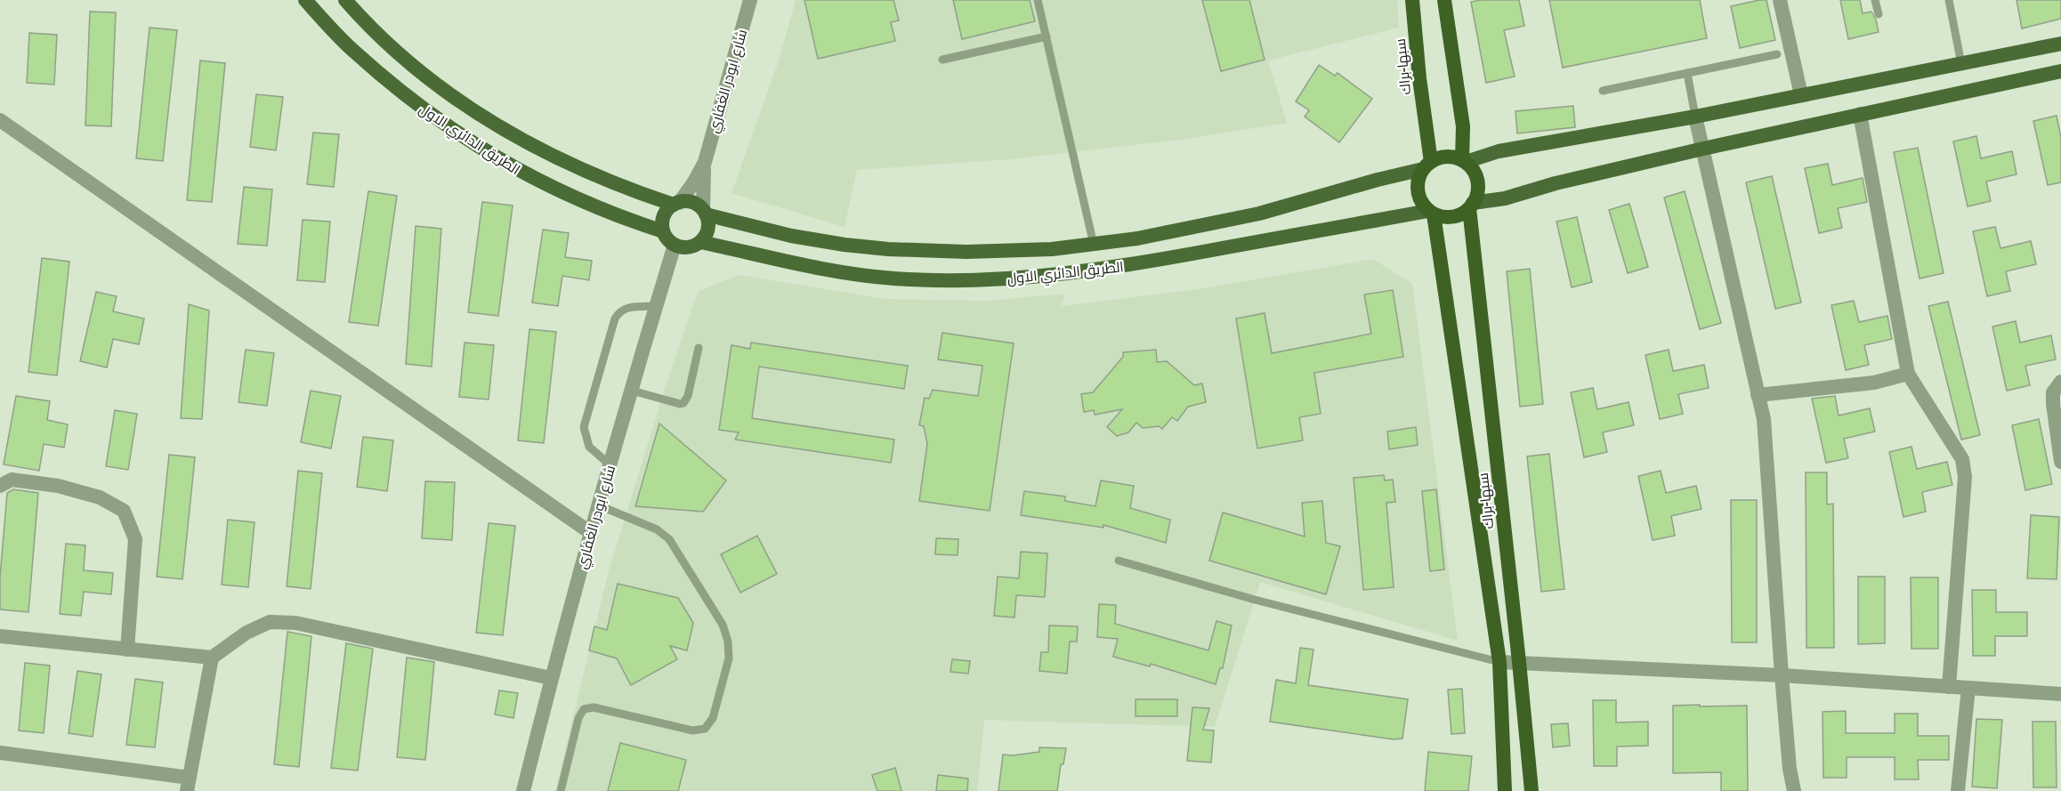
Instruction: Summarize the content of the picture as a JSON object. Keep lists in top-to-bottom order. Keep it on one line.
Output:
{"streets":{"highway":["سبها-براك"],"main road":["الطريق الدائري الاول"],"street":["شارع ابودر الغفاري"]},"crossings":[["سبها-براك","الطريق الدائري الاول"],["شارع ابودر الغفاري","الطريق الدائري الاول"]]}
